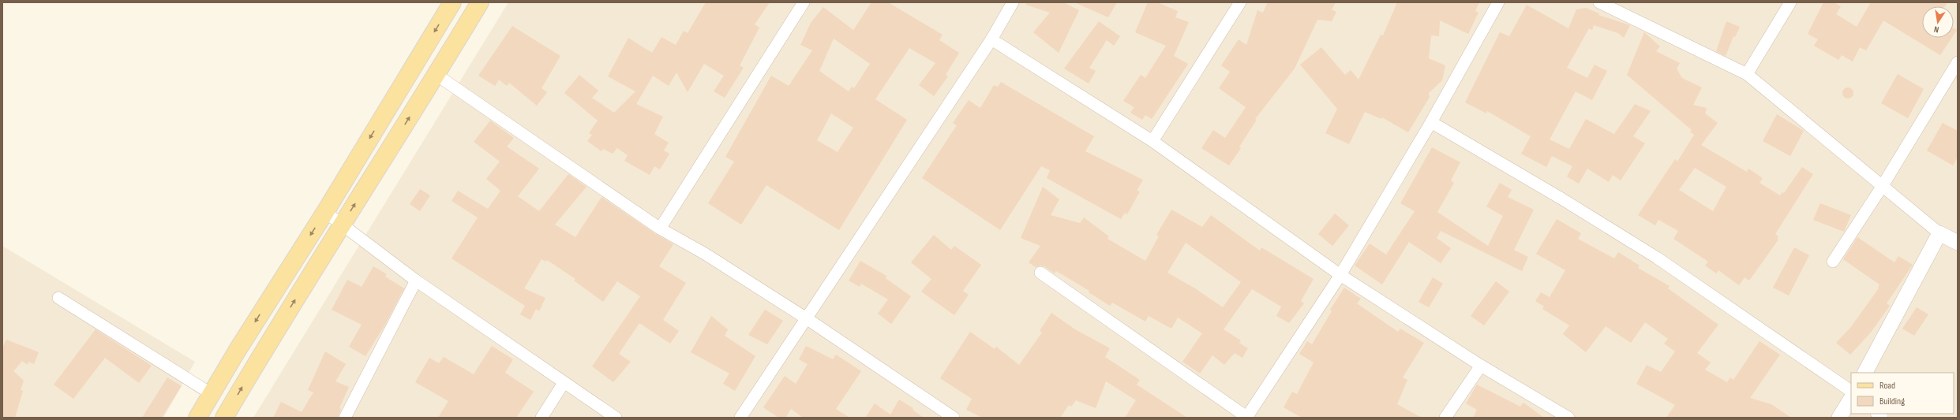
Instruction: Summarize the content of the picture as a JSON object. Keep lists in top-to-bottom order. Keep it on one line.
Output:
{"legend":["Road","Building"],"north":"bottom"}
